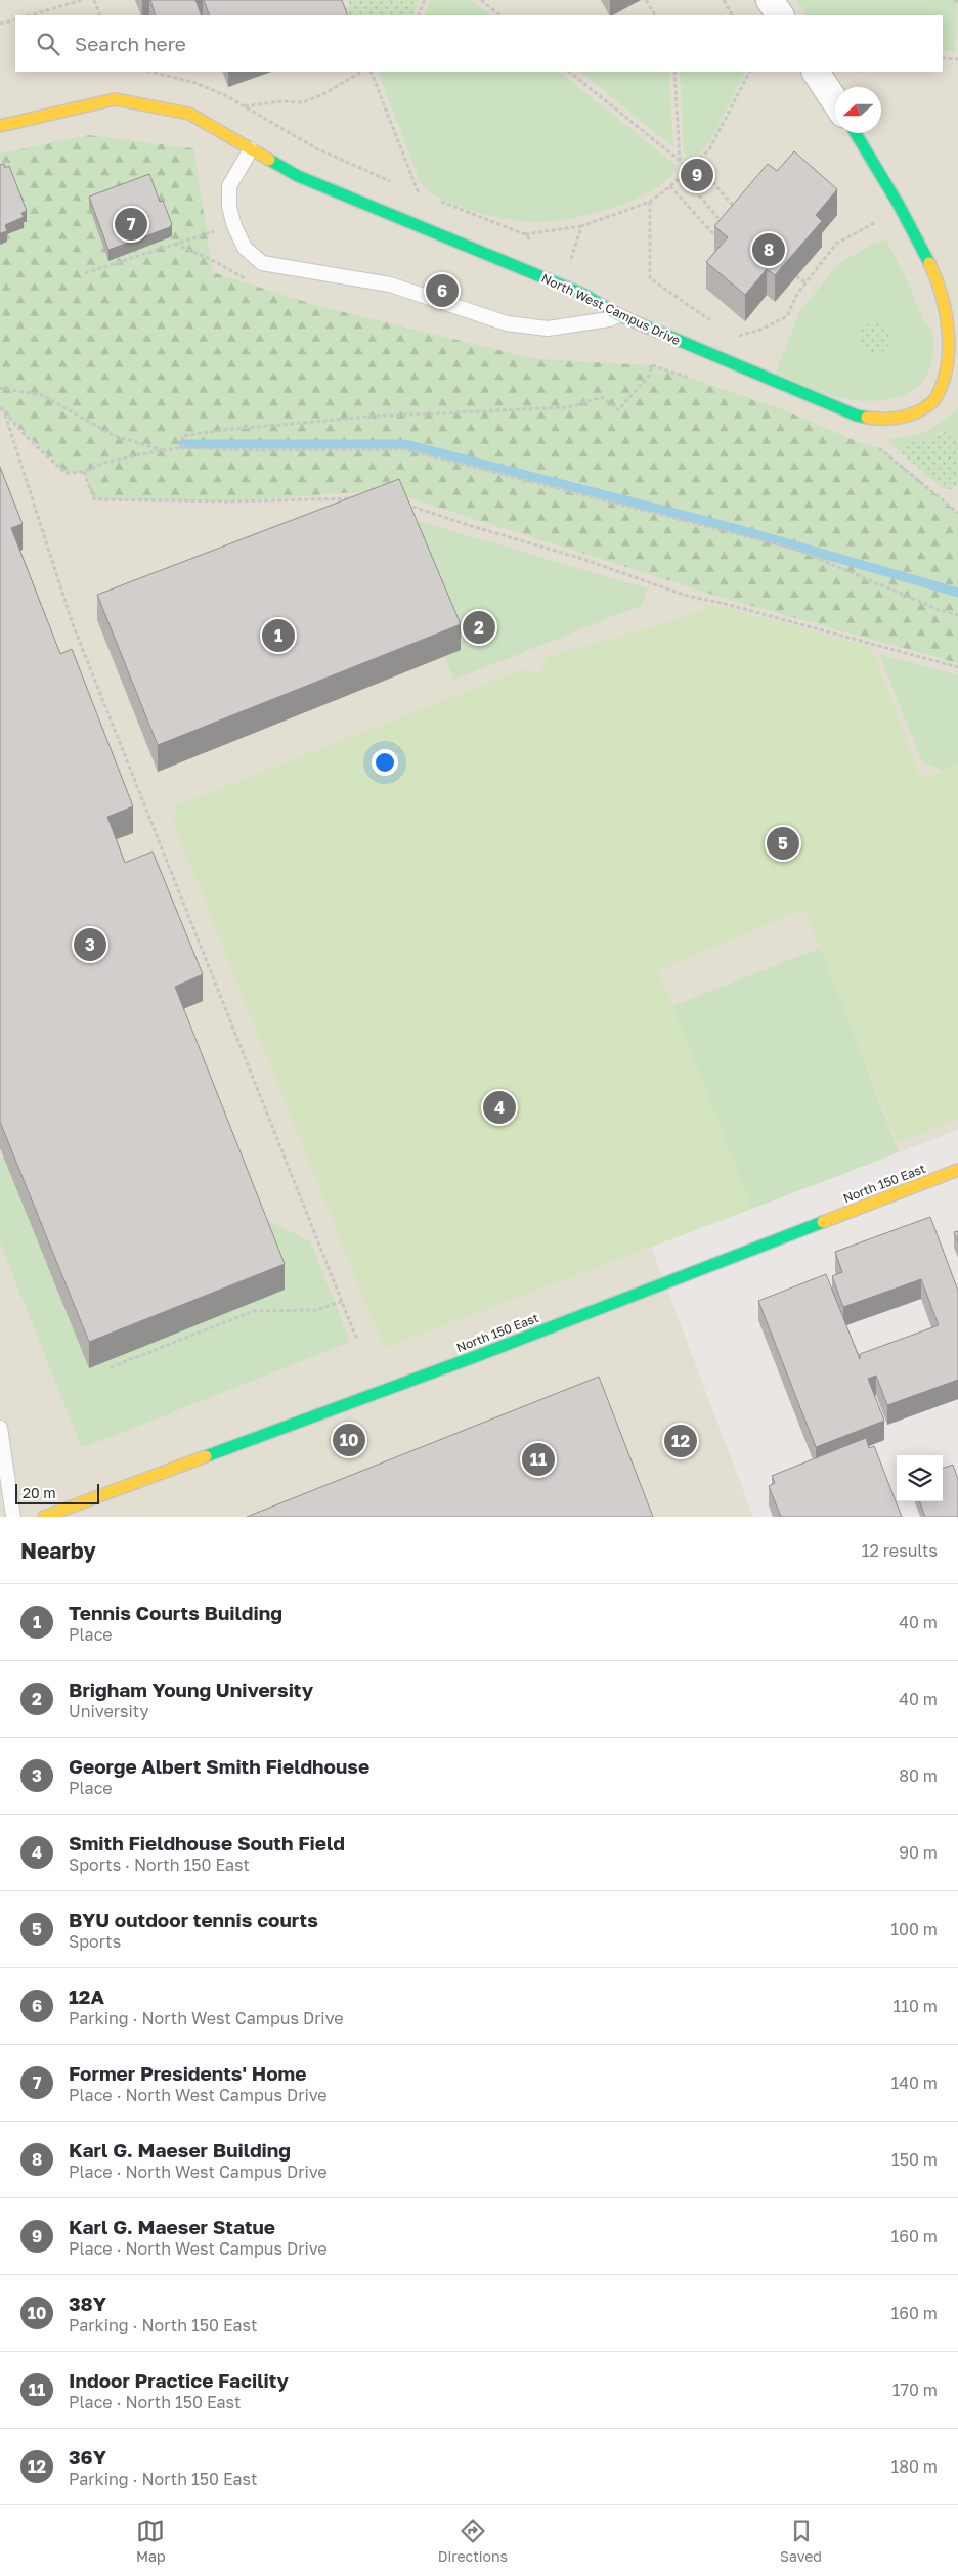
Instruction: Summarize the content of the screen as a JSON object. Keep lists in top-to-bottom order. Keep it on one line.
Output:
{"streets":{"street":["North West Campus Drive","North 150 East"]},"scale_bar":"20 m","north":"left","page":{"search":"Search here","pins":["9","7","8","6","2","1","5","3","4","10","12","11"],"scale":"20 m","heading":["Nearby","12 results"],"list":[{"mark":"1","name":"Tennis Courts Building","note":"Place","value":"40 m"},{"mark":"2","name":"Brigham Young University","note":"University","value":"40 m"},{"mark":"3","name":"George Albert Smith Fieldhouse","note":"Place","value":"80 m"},{"mark":"4","name":"Smith Fieldhouse South Field","note":"Sports · North 150 East","value":"90 m"},{"mark":"5","name":"BYU outdoor tennis courts","note":"Sports","value":"100 m"},{"mark":"6","name":"12A","note":"Parking · North West Campus Drive","value":"110 m"},{"mark":"7","name":"Former Presidents' Home","note":"Place · North West Campus Drive","value":"140 m"},{"mark":"8","name":"Karl G. Maeser Building","note":"Place · North West Campus Drive","value":"150 m"},{"mark":"9","name":"Karl G. Maeser Statue","note":"Place · North West Campus Drive","value":"160 m"},{"mark":"10","name":"38Y","note":"Parking · North 150 East","value":"160 m"},{"mark":"11","name":"Indoor Practice Facility","note":"Place · North 150 East","value":"170 m"},{"mark":"12","name":"36Y","note":"Parking · North 150 East","value":"180 m"}],"nav":["Map","Directions","Saved"]}}
